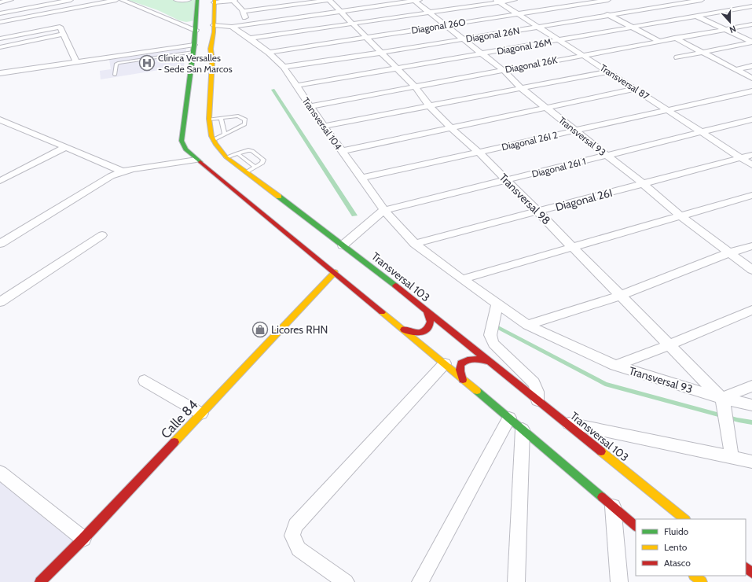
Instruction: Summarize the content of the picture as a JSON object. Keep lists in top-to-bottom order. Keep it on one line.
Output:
{"streets":{"street":["Diagonal 26O","Diagonal 26N","Diagonal 26M","Diagonal 26K","Transversal 87","Transversal 104","Transversal 93","Diagonal 26I 2","Diagonal 26I 1","Transversal 98","Diagonal 26I","Transversal 103","Calle 84"]},"crossings":[["Diagonal 26O","Transversal 87"],["Diagonal 26O","Transversal 104"],["Diagonal 26O","Transversal 93"],["Diagonal 26O","Transversal 98"],["Diagonal 26N","Transversal 87"],["Diagonal 26N","Transversal 104"],["Diagonal 26N","Transversal 93"],["Diagonal 26N","Transversal 98"],["Diagonal 26M","Transversal 87"],["Diagonal 26M","Transversal 104"],["Diagonal 26M","Transversal 93"],["Diagonal 26M","Transversal 98"],["Diagonal 26K","Transversal 87"],["Diagonal 26K","Transversal 104"],["Diagonal 26K","Transversal 93"],["Diagonal 26K","Transversal 98"],["Transversal 87","Diagonal 26I 2"],["Transversal 87","Diagonal 26I 1"],["Transversal 87","Diagonal 26I"],["Transversal 104","Transversal 93"],["Transversal 104","Diagonal 26I 2"],["Transversal 104","Diagonal 26I 1"],["Transversal 104","Diagonal 26I"],["Transversal 104","Transversal 103"],["Transversal 93","Diagonal 26I 2"],["Transversal 93","Diagonal 26I 1"],["Transversal 93","Transversal 98"],["Transversal 93","Diagonal 26I"],["Diagonal 26I 2","Transversal 98"],["Diagonal 26I 1","Transversal 98"],["Transversal 98","Diagonal 26I"]],"places":{"hospital":["Clínica Versalles - Sede San Marcos"],"shop":["Licores RHN"]},"legend":["Fluido","Lento","Atasco"],"north":"bottom"}
